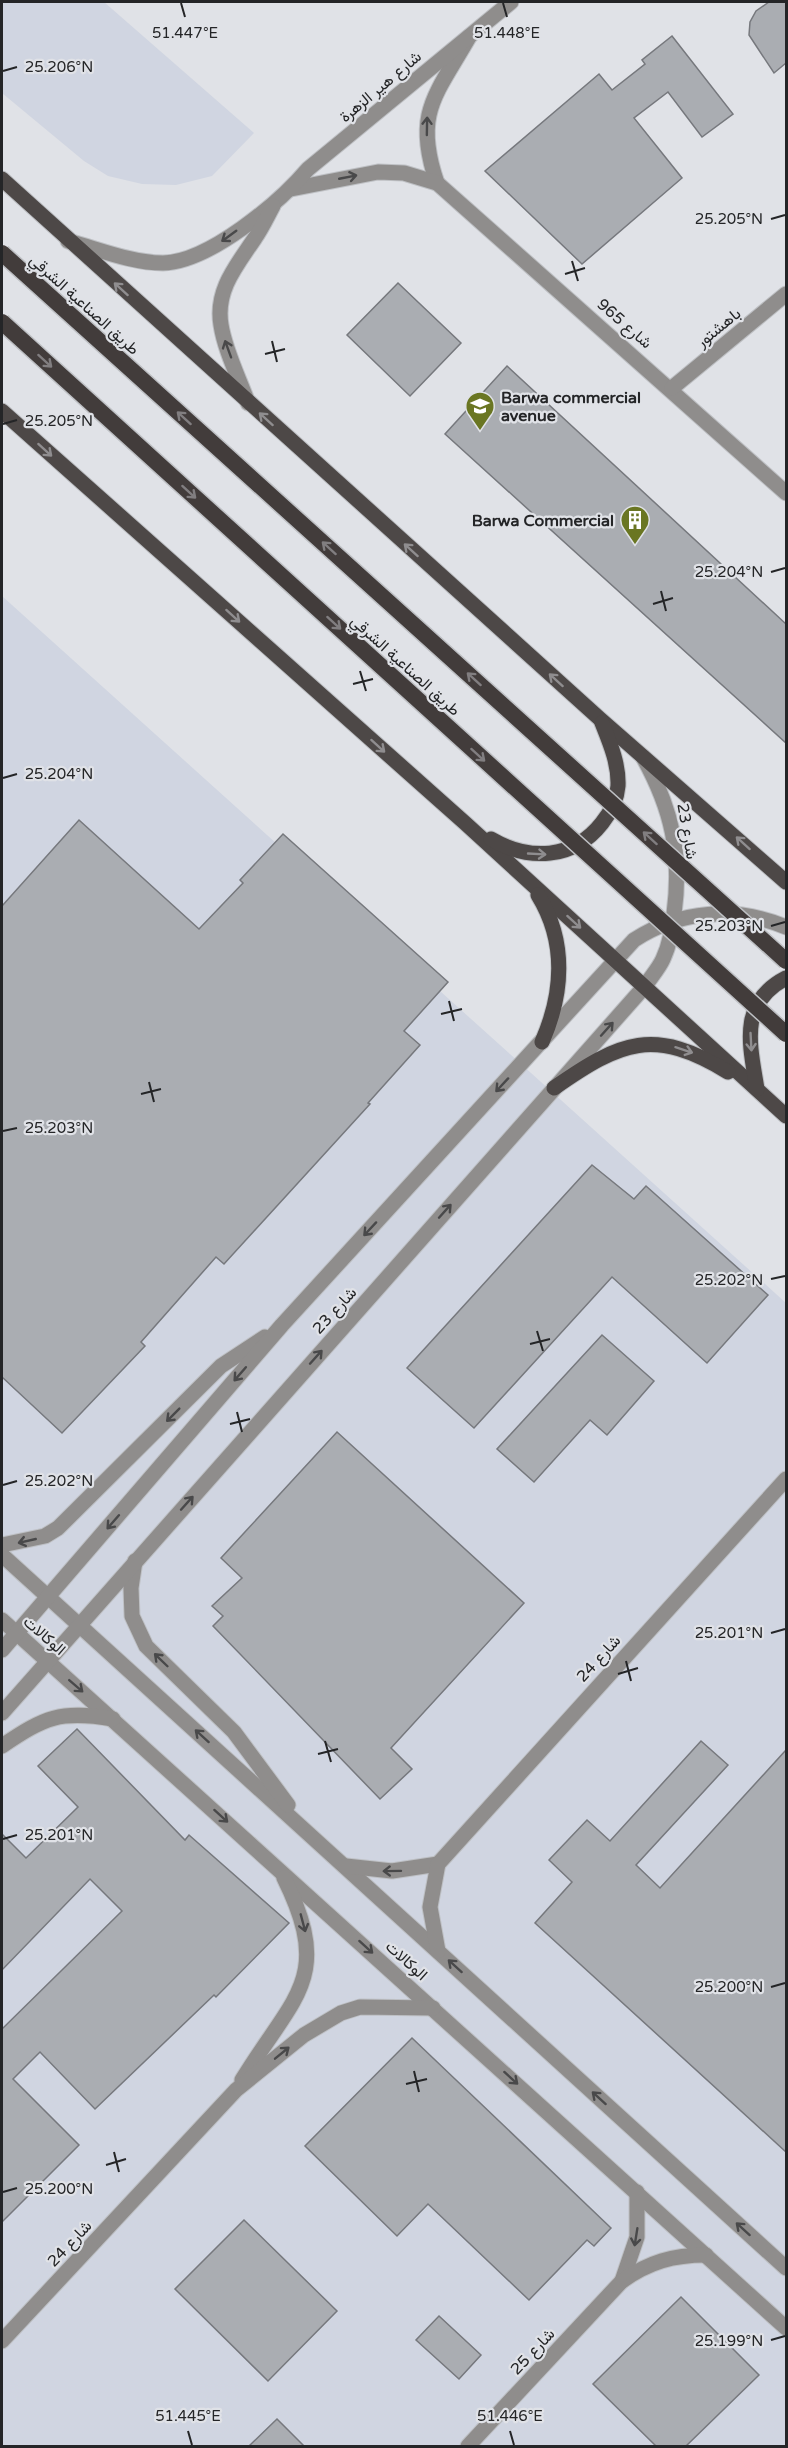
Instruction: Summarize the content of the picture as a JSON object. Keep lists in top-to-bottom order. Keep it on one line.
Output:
{"streets":{"highway":["طريق الصناعية الشرقي"],"street":["شارع هير الزهرة","شارع 965","باهشتور","شارع 23","الوكالات","شارع 24","شارع 25"]},"crossings":[["شارع هير الزهرة","شارع 965"],["شارع 965","باهشتور"],["شارع 23","الوكالات"],["الوكالات","شارع 24"],["الوكالات","شارع 25"]],"places":{"school or university":["Barwa commercial avenue"],"building":["Barwa Commercial"]},"coordinates":["51.447°E","51.448°E","25.206°N","25.205°N","25.204°N","25.203°N","25.202°N","25.201°N","25.200°N","25.199°N","51.445°E","51.446°E"]}
